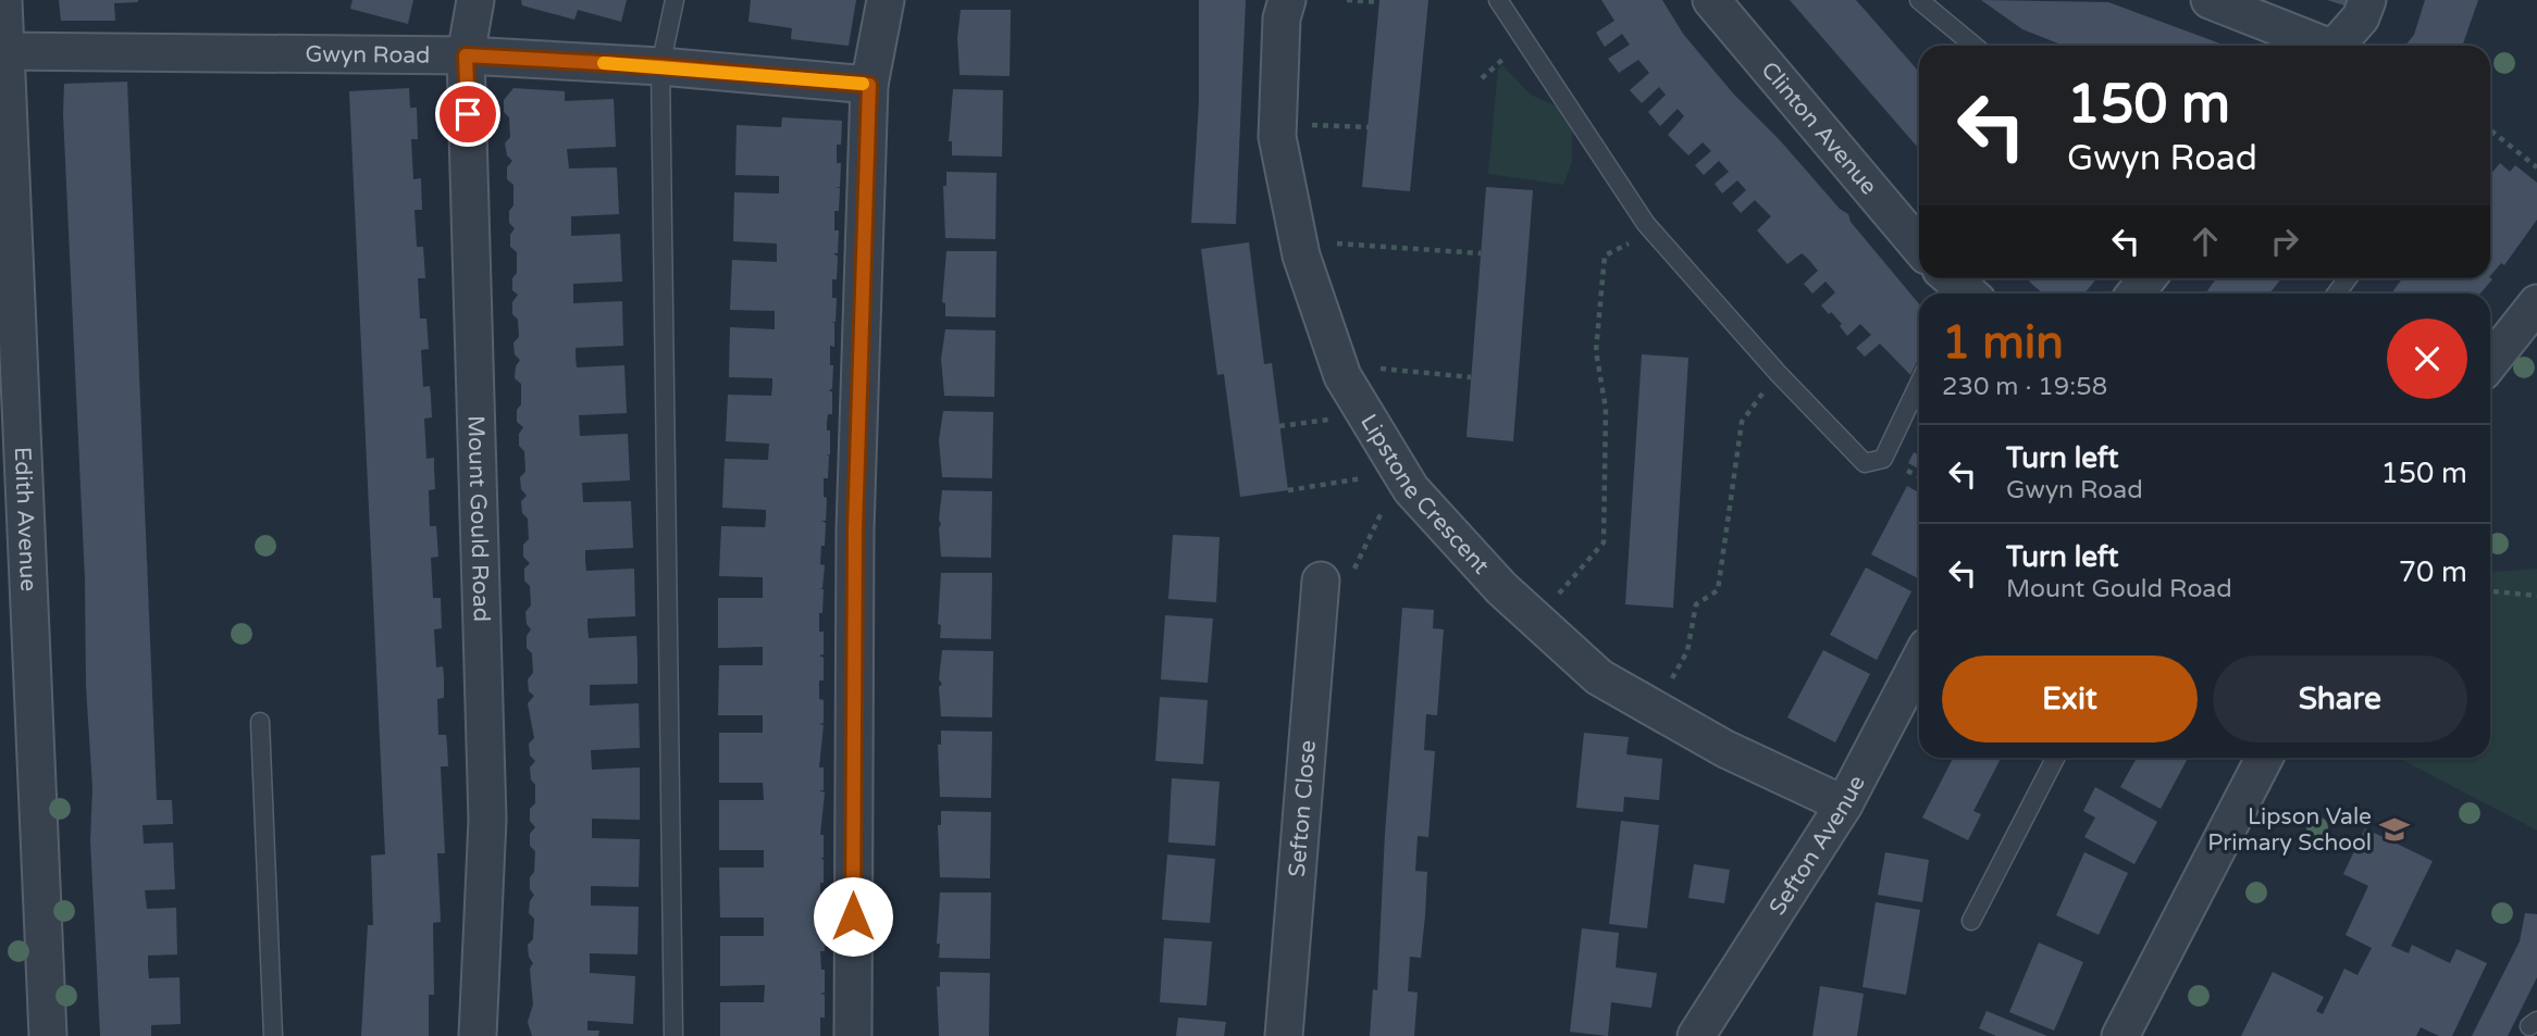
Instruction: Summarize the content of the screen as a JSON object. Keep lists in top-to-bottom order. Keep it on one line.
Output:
{"streets":{"street":["Gwyn Road","Clinton Avenue","Lipstone Crescent","Mount Gould Road","Edith Avenue","Sefton Close","Sefton Avenue"]},"crossings":[["Gwyn Road","Mount Gould Road"],["Gwyn Road","Edith Avenue"],["Lipstone Crescent","Sefton Avenue"]],"places":{"school or university":["Lipson Vale Primary School"]},"page":{"turn":["150 m","Gwyn Road"],"heading":["1 min","230 m · 19:58"],"list":[{"name":"Turn left","note":"Gwyn Road","value":"150 m"},{"name":"Turn left","note":"Mount Gould Road","value":"70 m"}],"buttons":["Exit","Share"]}}
